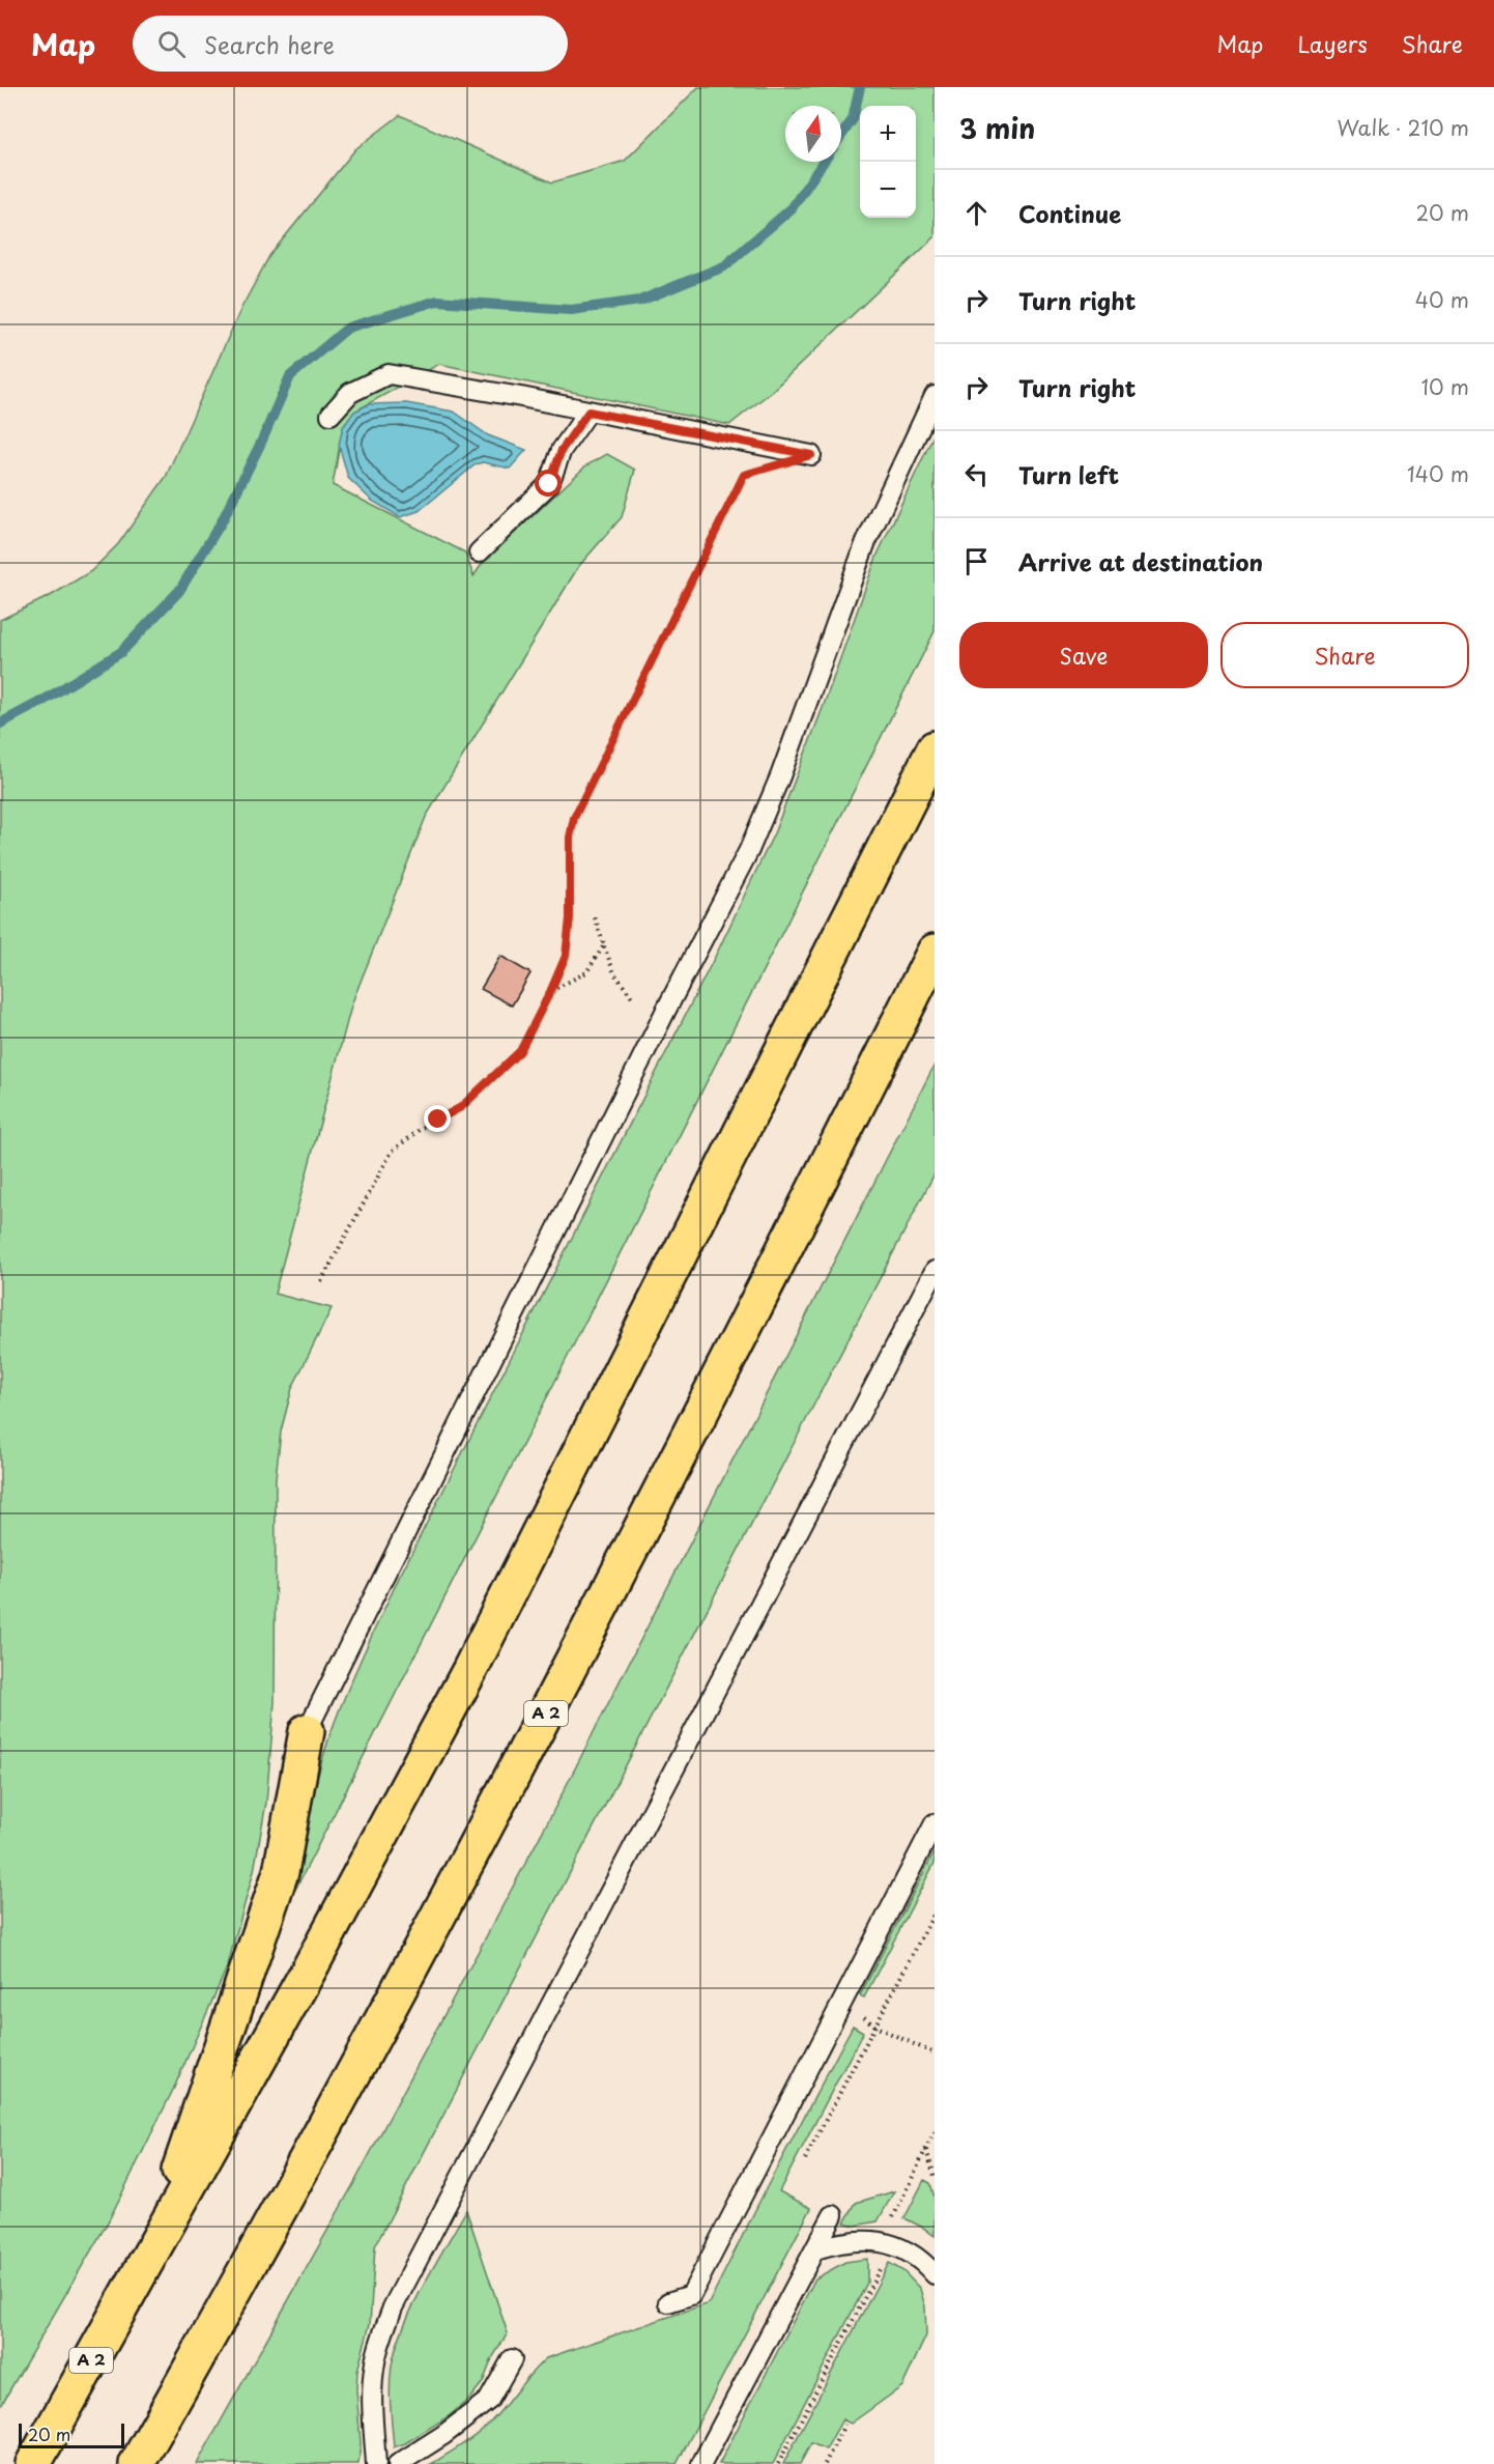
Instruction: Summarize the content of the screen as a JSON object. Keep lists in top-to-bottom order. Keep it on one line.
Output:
{"streets":{"highway":["A 2"]},"scale_bar":"20 m","north":"top","page":{"header":"Map","search":"Search here","nav":["Map","Layers","Share"],"heading":["3 min","Walk · 210 m"],"map_buttons":["+","−"],"list":[["Continue","20 m"],["Turn right","40 m"],["Turn right","10 m"],["Turn left","140 m"],"Arrive at destination"],"buttons":["Save","Share"],"scale":"20 m"}}
